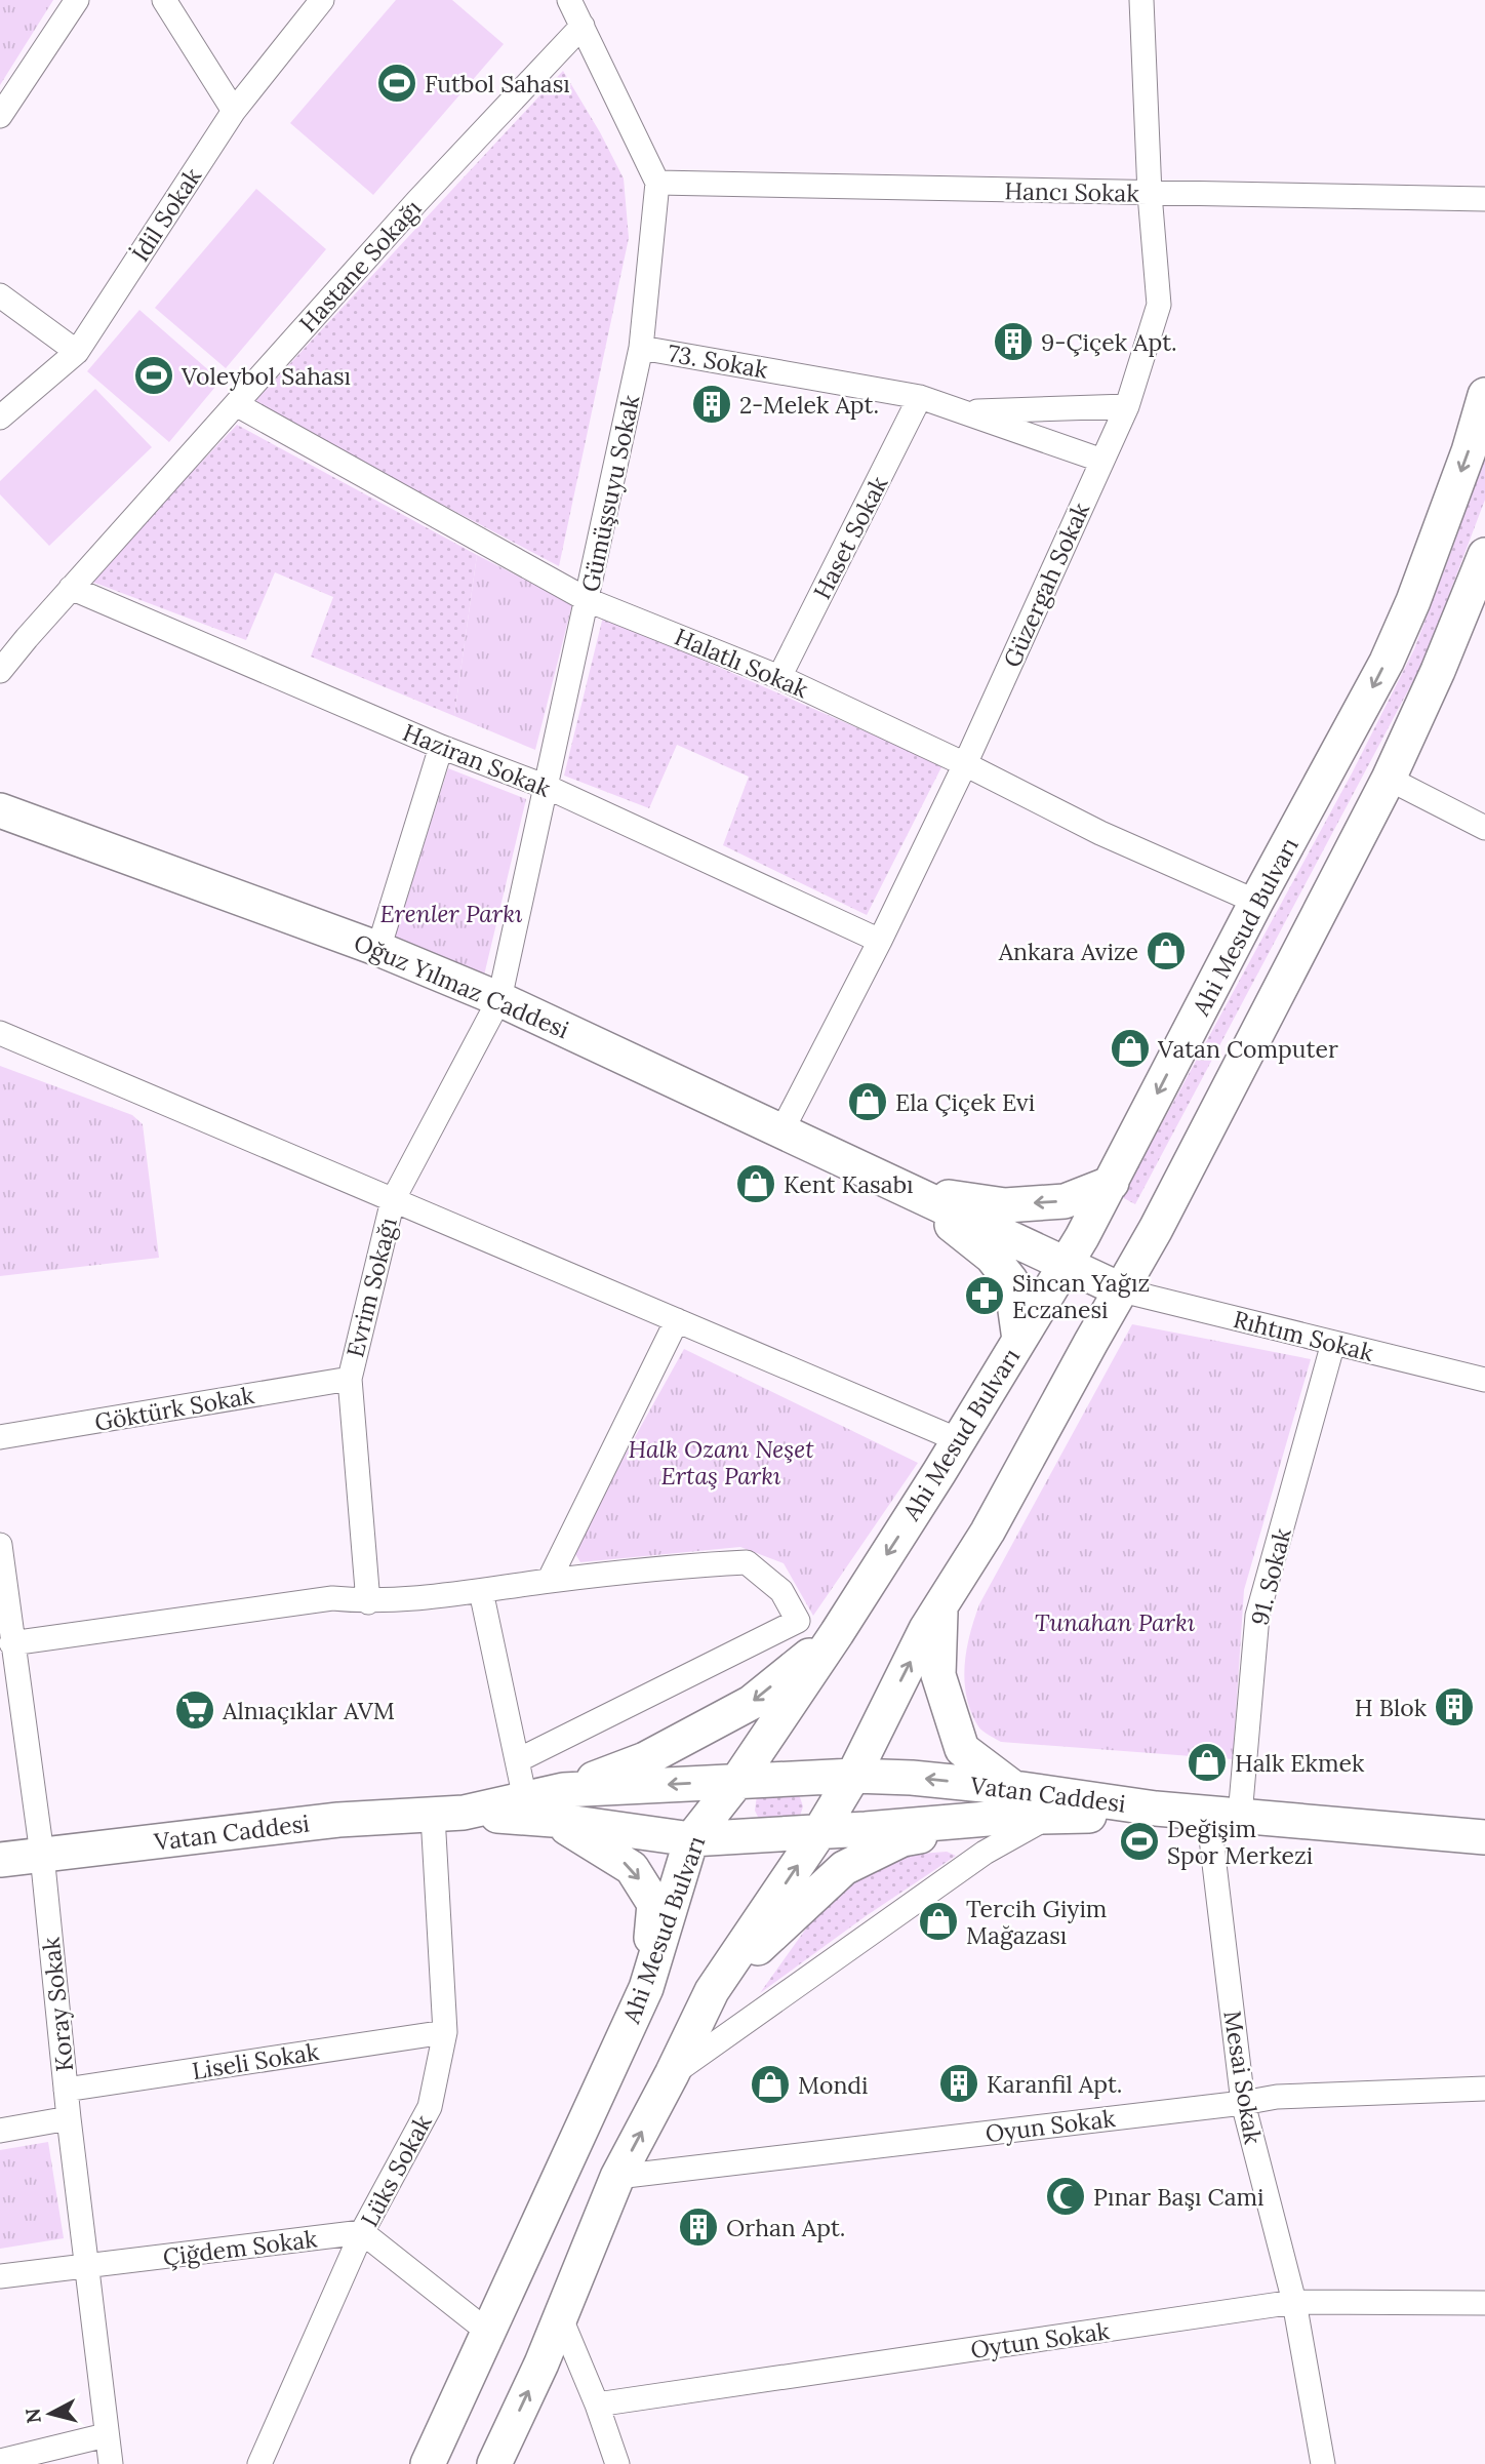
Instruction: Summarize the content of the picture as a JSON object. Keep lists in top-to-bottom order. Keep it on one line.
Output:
{"streets":{"main road":["Ahi Mesud Bulvarı","Oğuz Yılmaz Caddesi","Vatan Caddesi"],"street":["Hancı Sokak","İdil Sokak","Hastane Sokağı","73. Sokak","Gümüşsuyu Sokak","Haset Sokak","Güzergah Sokak","Halatlı Sokak","Haziran Sokak","Evrim Sokağı","Rıhtım Sokak","Göktürk Sokak","91. Sokak","Koray Sokak","Liseli Sokak","Mesai Sokak","Oyun Sokak","Lüks Sokak","Çiğdem Sokak","Oytun Sokak"]},"crossings":[["Hancı Sokak","Gümüşsuyu Sokak"],["Hancı Sokak","Güzergah Sokak"],["Hastane Sokağı","Halatlı Sokak"],["Hastane Sokağı","Haziran Sokak"],["73. Sokak","Gümüşsuyu Sokak"],["73. Sokak","Haset Sokak"],["73. Sokak","Güzergah Sokak"],["Gümüşsuyu Sokak","Halatlı Sokak"],["Gümüşsuyu Sokak","Haziran Sokak"],["Gümüşsuyu Sokak","Oğuz Yılmaz Caddesi"],["Gümüşsuyu Sokak","Evrim Sokağı"],["Haset Sokak","Halatlı Sokak"],["Güzergah Sokak","Halatlı Sokak"],["Güzergah Sokak","Haziran Sokak"],["Güzergah Sokak","Oğuz Yılmaz Caddesi"],["Halatlı Sokak","Ahi Mesud Bulvarı"],["Ahi Mesud Bulvarı","Vatan Caddesi"],["Oğuz Yılmaz Caddesi","Evrim Sokağı"],["Evrim Sokağı","Göktürk Sokak"],["Rıhtım Sokak","91. Sokak"],["91. Sokak","Mesai Sokak"],["Vatan Caddesi","Koray Sokak"],["Vatan Caddesi","Lüks Sokak"],["Koray Sokak","Liseli Sokak"],["Koray Sokak","Çiğdem Sokak"],["Liseli Sokak","Lüks Sokak"],["Mesai Sokak","Oyun Sokak"],["Mesai Sokak","Oytun Sokak"],["Lüks Sokak","Çiğdem Sokak"]],"parks":["Erenler Parkı","Halk Ozanı Neşet Ertaş Parkı","Tunahan Parkı"],"places":{"sports":["Futbol Sahası","Voleybol Sahası","Değişim Spor Merkezi"],"building":["9-Çiçek Apt.","2-Melek Apt.","H Blok","Karanfil Apt.","Orhan Apt."],"shop":["Ankara Avize","Vatan Computer","Ela Çiçek Evi","Kent Kasabı","Halk Ekmek","Tercih Giyim Mağazası","Mondi"],"pharmacy":["Sincan Yağız Eczanesi"],"supermarket":["Alnıaçıklar AVM"],"mosque":["Pınar Başı Cami"]},"north":"left"}
